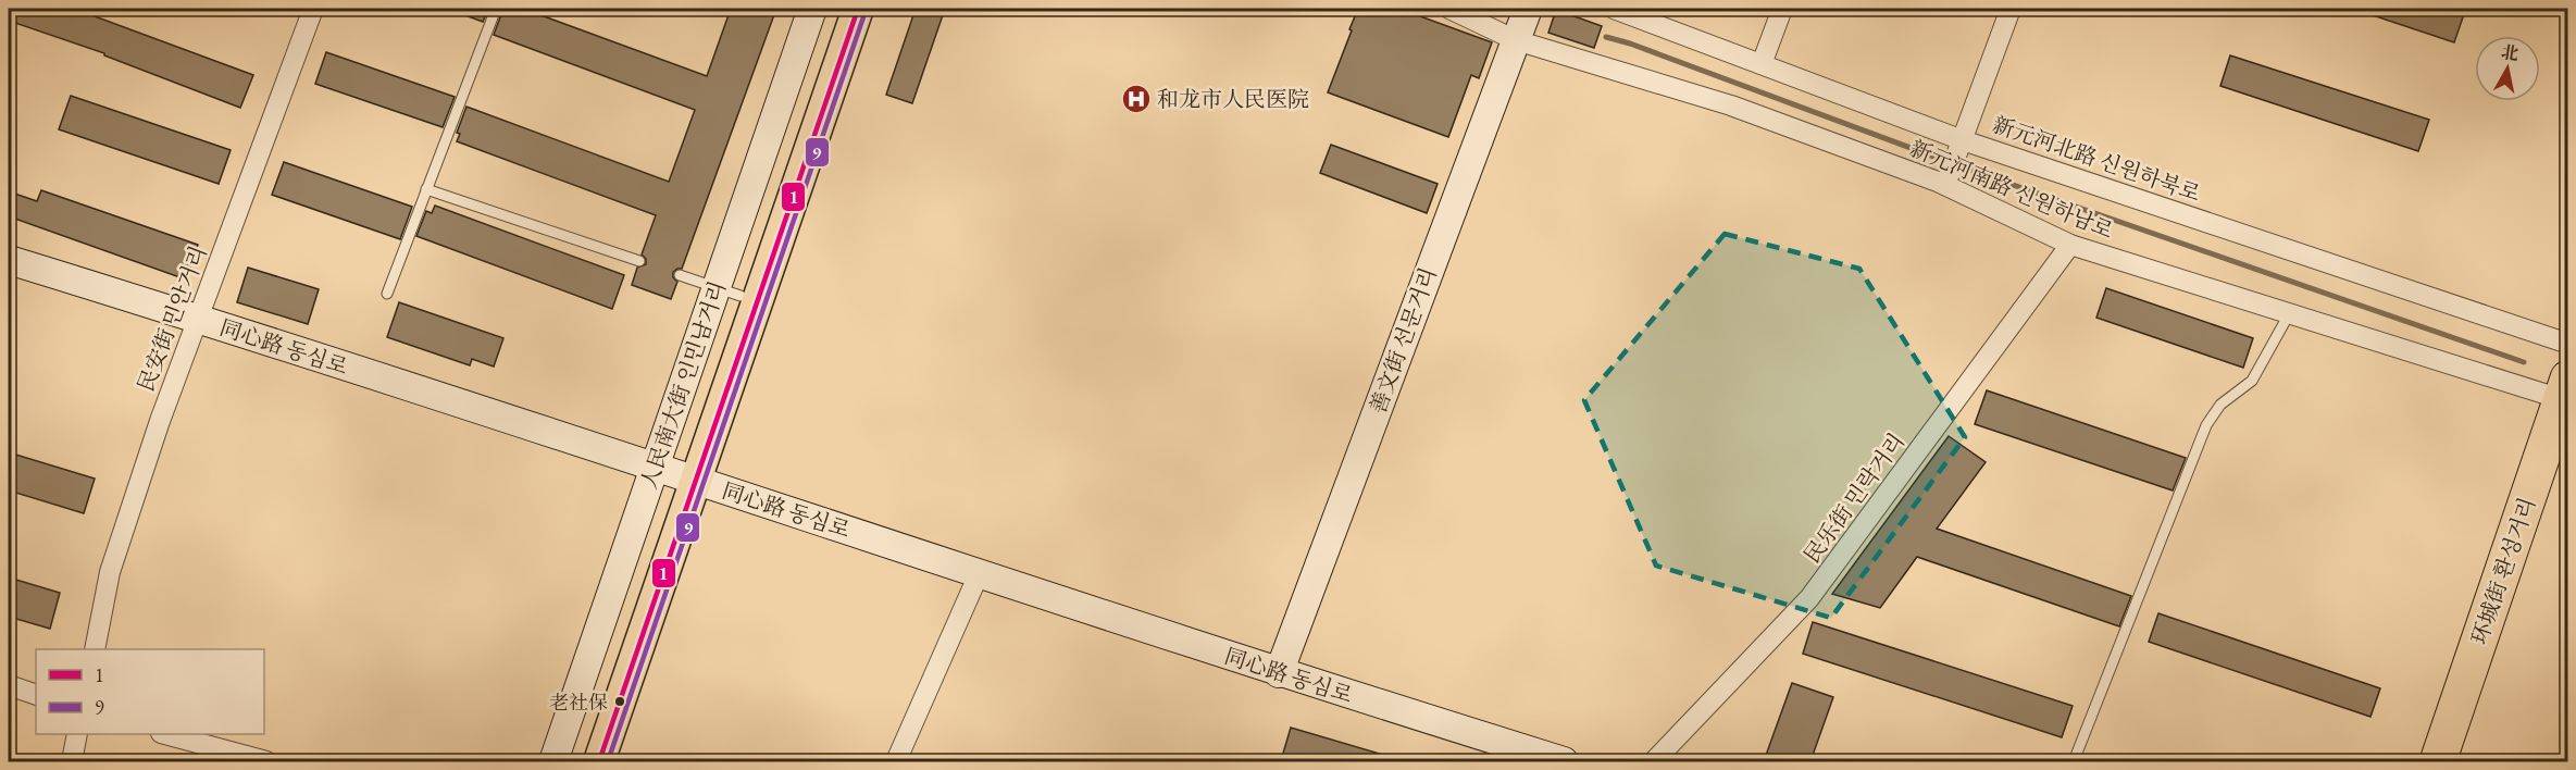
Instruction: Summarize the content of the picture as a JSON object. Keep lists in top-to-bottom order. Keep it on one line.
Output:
{"streets":{"highway":["环城街 환성거리"],"main road":["人民南大街 인민남거리"],"street":["新元河北路 신원하북로","新元河南路 신원하남로","民安街 민안거리","善文街 선문거리","同心路 동심로","民乐街 민락거리"]},"crossings":[["新元河南路 신원하남로","善文街 선문거리"],["新元河南路 신원하남로","民乐街 민락거리"],["新元河南路 신원하남로","环城街 환성거리"],["民安街 민안거리","同心路 동심로"],["善文街 선문거리","同心路 동심로"],["同心路 동심로","人民南大街 인민남거리"]],"places":{"hospital":["和龙市人民医院"],"other":["老社保"]},"lines":["transit line 1","transit line 9"],"legend":["1","9"],"north":"top"}
